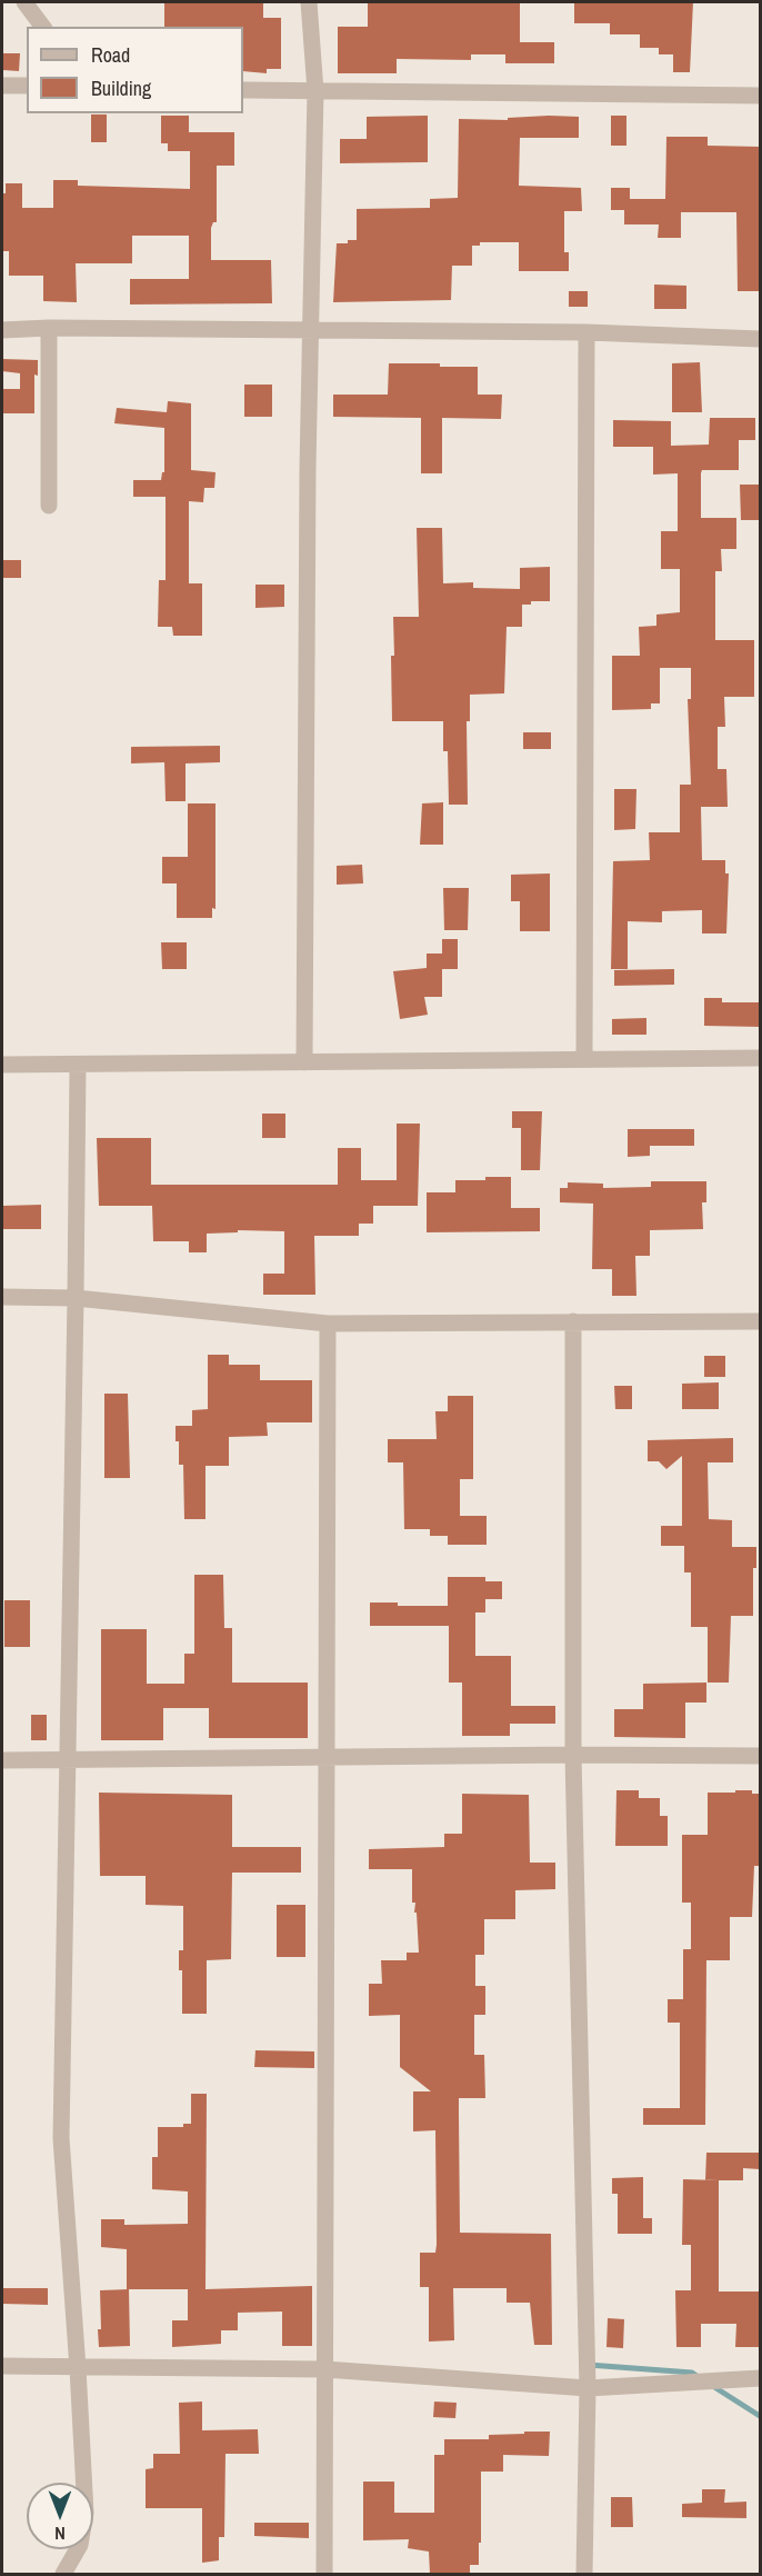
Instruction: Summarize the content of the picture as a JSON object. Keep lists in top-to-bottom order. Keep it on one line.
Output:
{"legend":["Road","Building"],"north":"bottom"}
